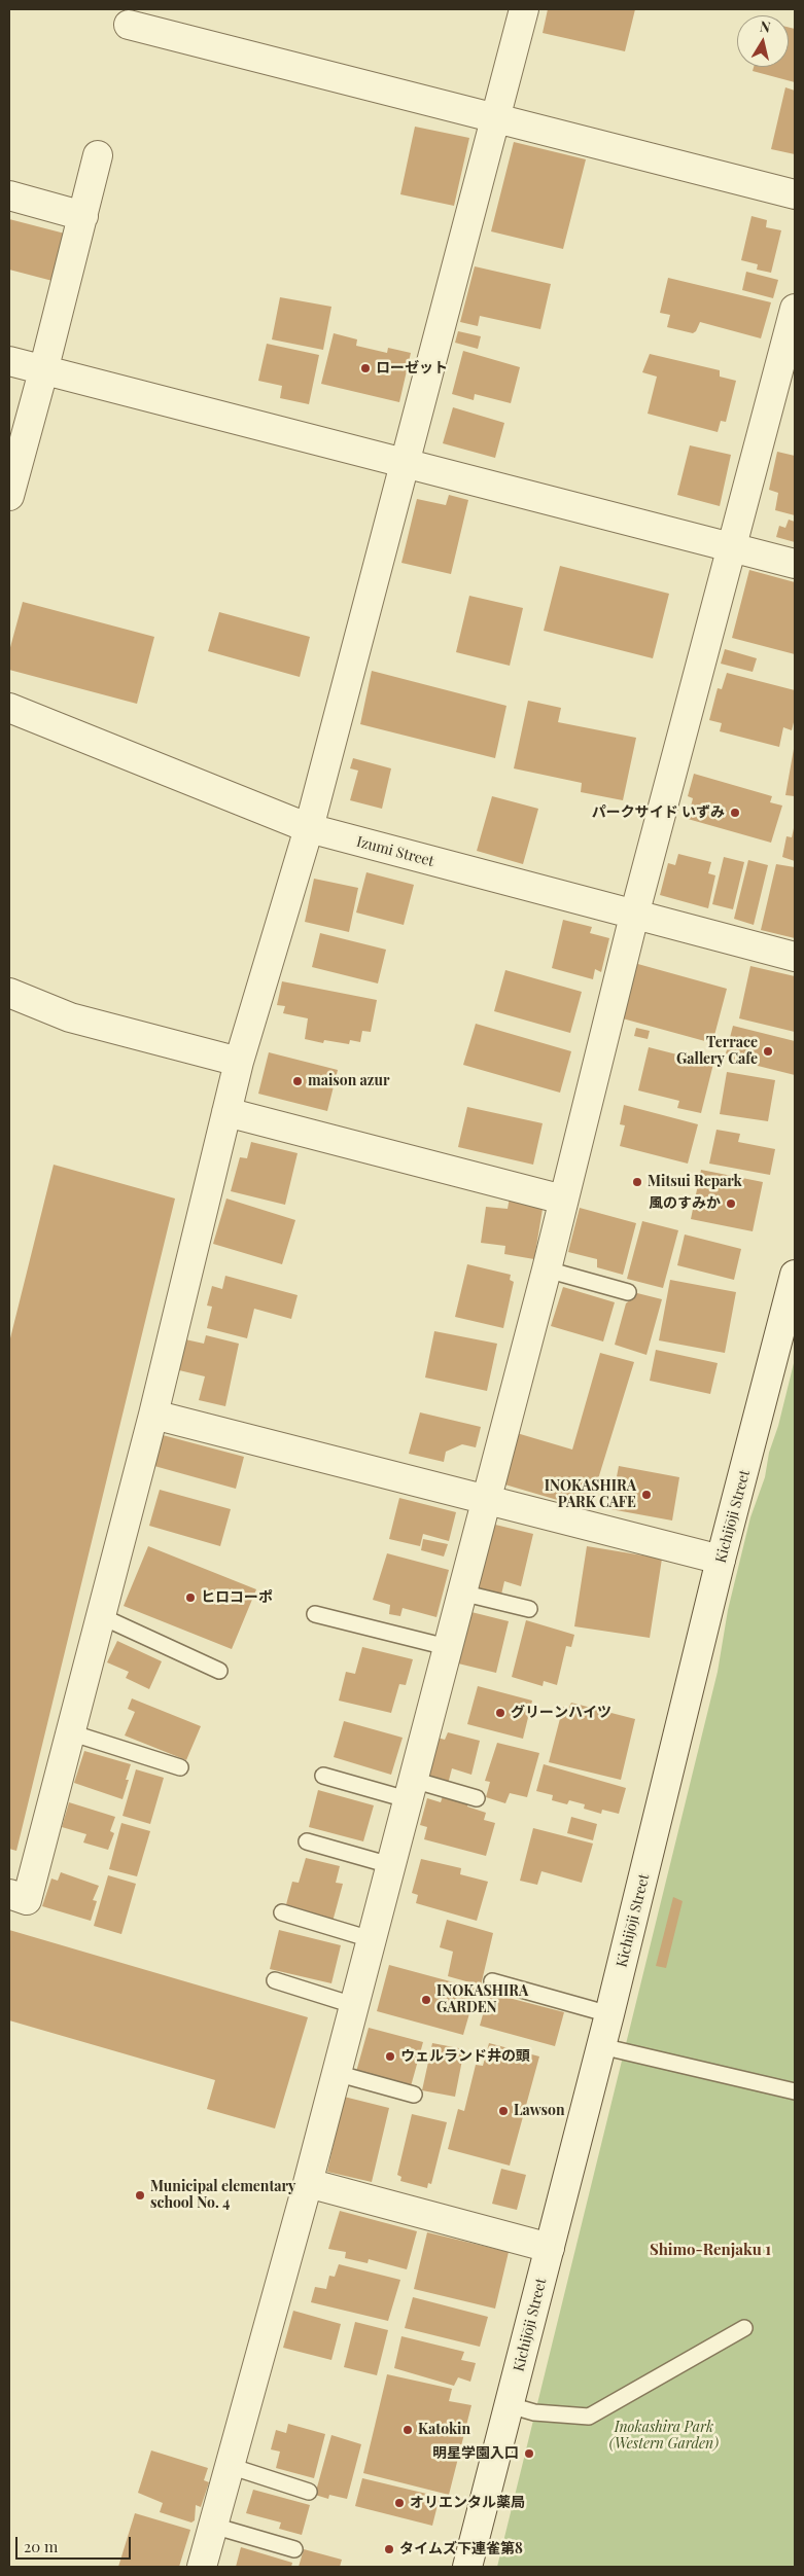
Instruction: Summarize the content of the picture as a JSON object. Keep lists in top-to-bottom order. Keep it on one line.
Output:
{"streets":{"street":["Izumi Street","Kichijōji Street"]},"districts":["Shimo-Renjaku 1"],"parks":["Inokashira Park (Western Garden)"],"places":["ローゼット","パークサイド いずみ","Terrace Gallery Cafe","maison azur","Mitsui Repark","風のすみか","INOKASHIRA PARK CAFE","ヒロコーポ","グリーンハイツ","INOKASHIRA GARDEN","ウェルランド井の頭","Lawson","Municipal elementary school No. 4","Katokin","明星学園入口","オリエンタル薬局","タイムズ下連雀第8"],"scale_bar":"20 m","north":"top"}
